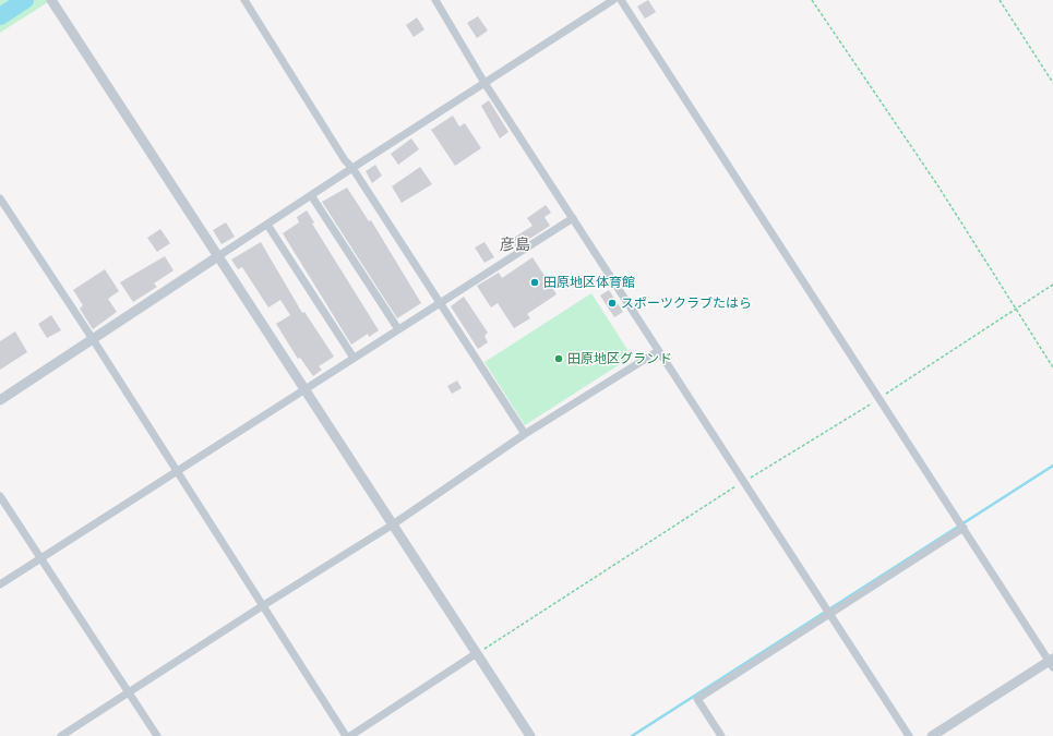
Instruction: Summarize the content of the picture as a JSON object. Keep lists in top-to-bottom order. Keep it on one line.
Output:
{"districts":["彦島"],"places":["田原地区体育館","スポーツクラブたはら","田原地区グランド"]}
